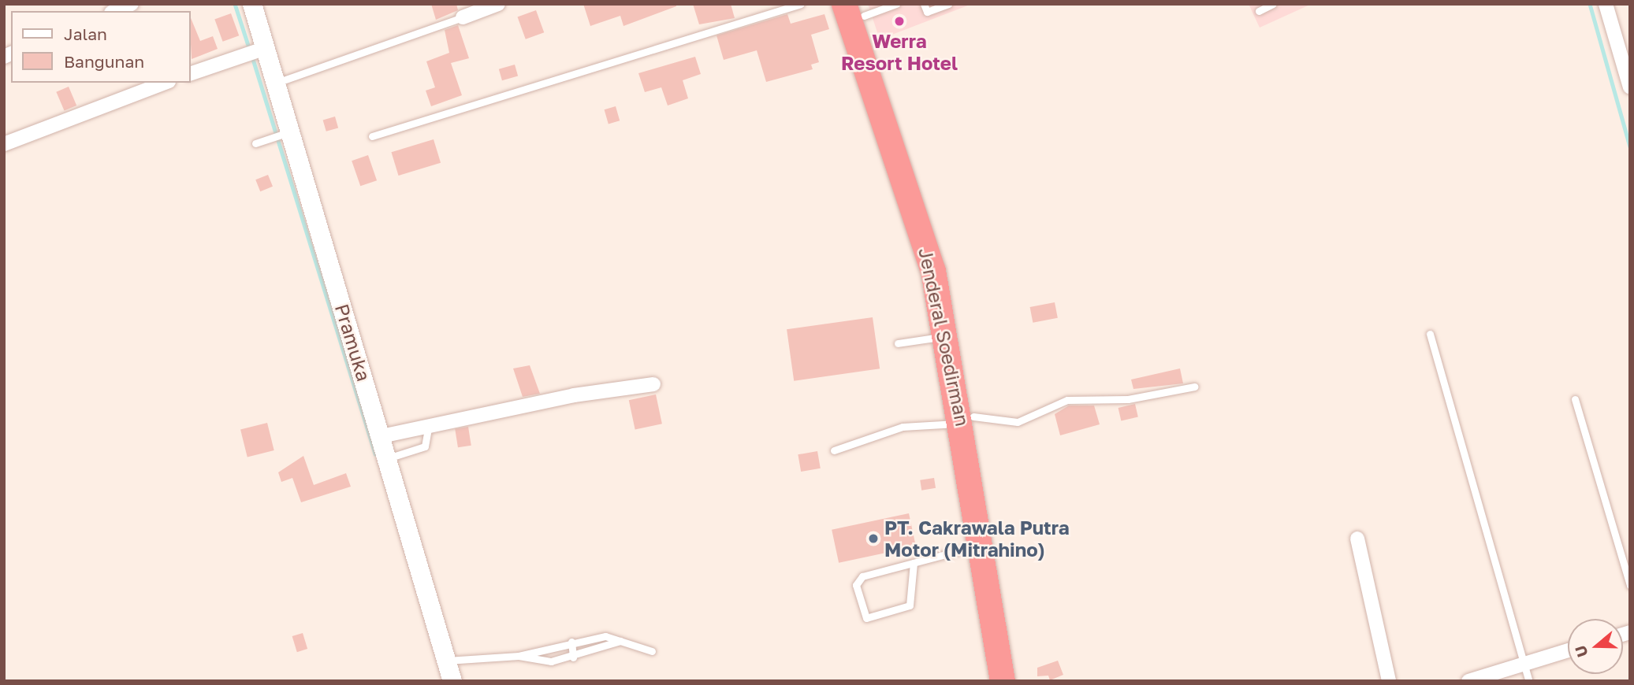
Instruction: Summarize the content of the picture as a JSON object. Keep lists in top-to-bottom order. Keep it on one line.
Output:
{"streets":{"highway":["Jenderal Soedirman"],"street":["Pramuka"]},"places":["Werra Resort Hotel","PT. Cakrawala Putra Motor (Mitrahino)"],"legend":["Jalan","Bangunan"],"north":"left"}
